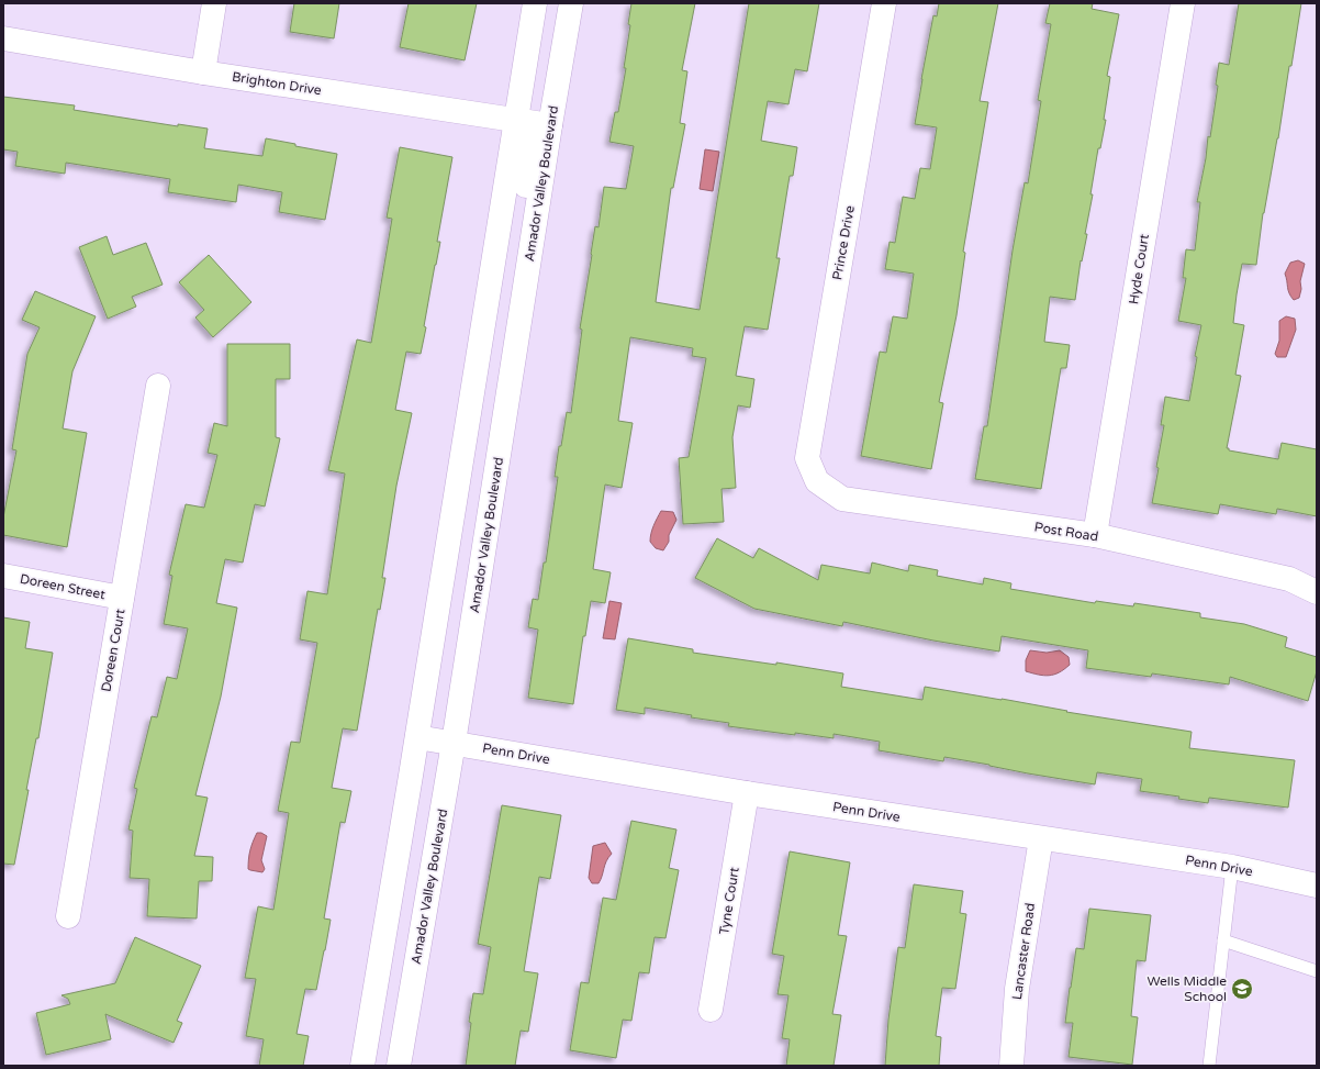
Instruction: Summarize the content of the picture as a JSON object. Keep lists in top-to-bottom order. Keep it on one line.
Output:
{"streets":{"street":["Brighton Drive","Amador Valley Boulevard","Prince Drive","Hyde Court","Post Road","Doreen Street","Doreen Court","Penn Drive","Tyne Court","Lancaster Road"]},"crossings":[["Brighton Drive","Amador Valley Boulevard"],["Amador Valley Boulevard","Penn Drive"],["Prince Drive","Post Road"],["Hyde Court","Post Road"],["Doreen Street","Doreen Court"],["Penn Drive","Tyne Court"],["Penn Drive","Lancaster Road"]],"places":{"school or university":["Wells Middle School"]}}
